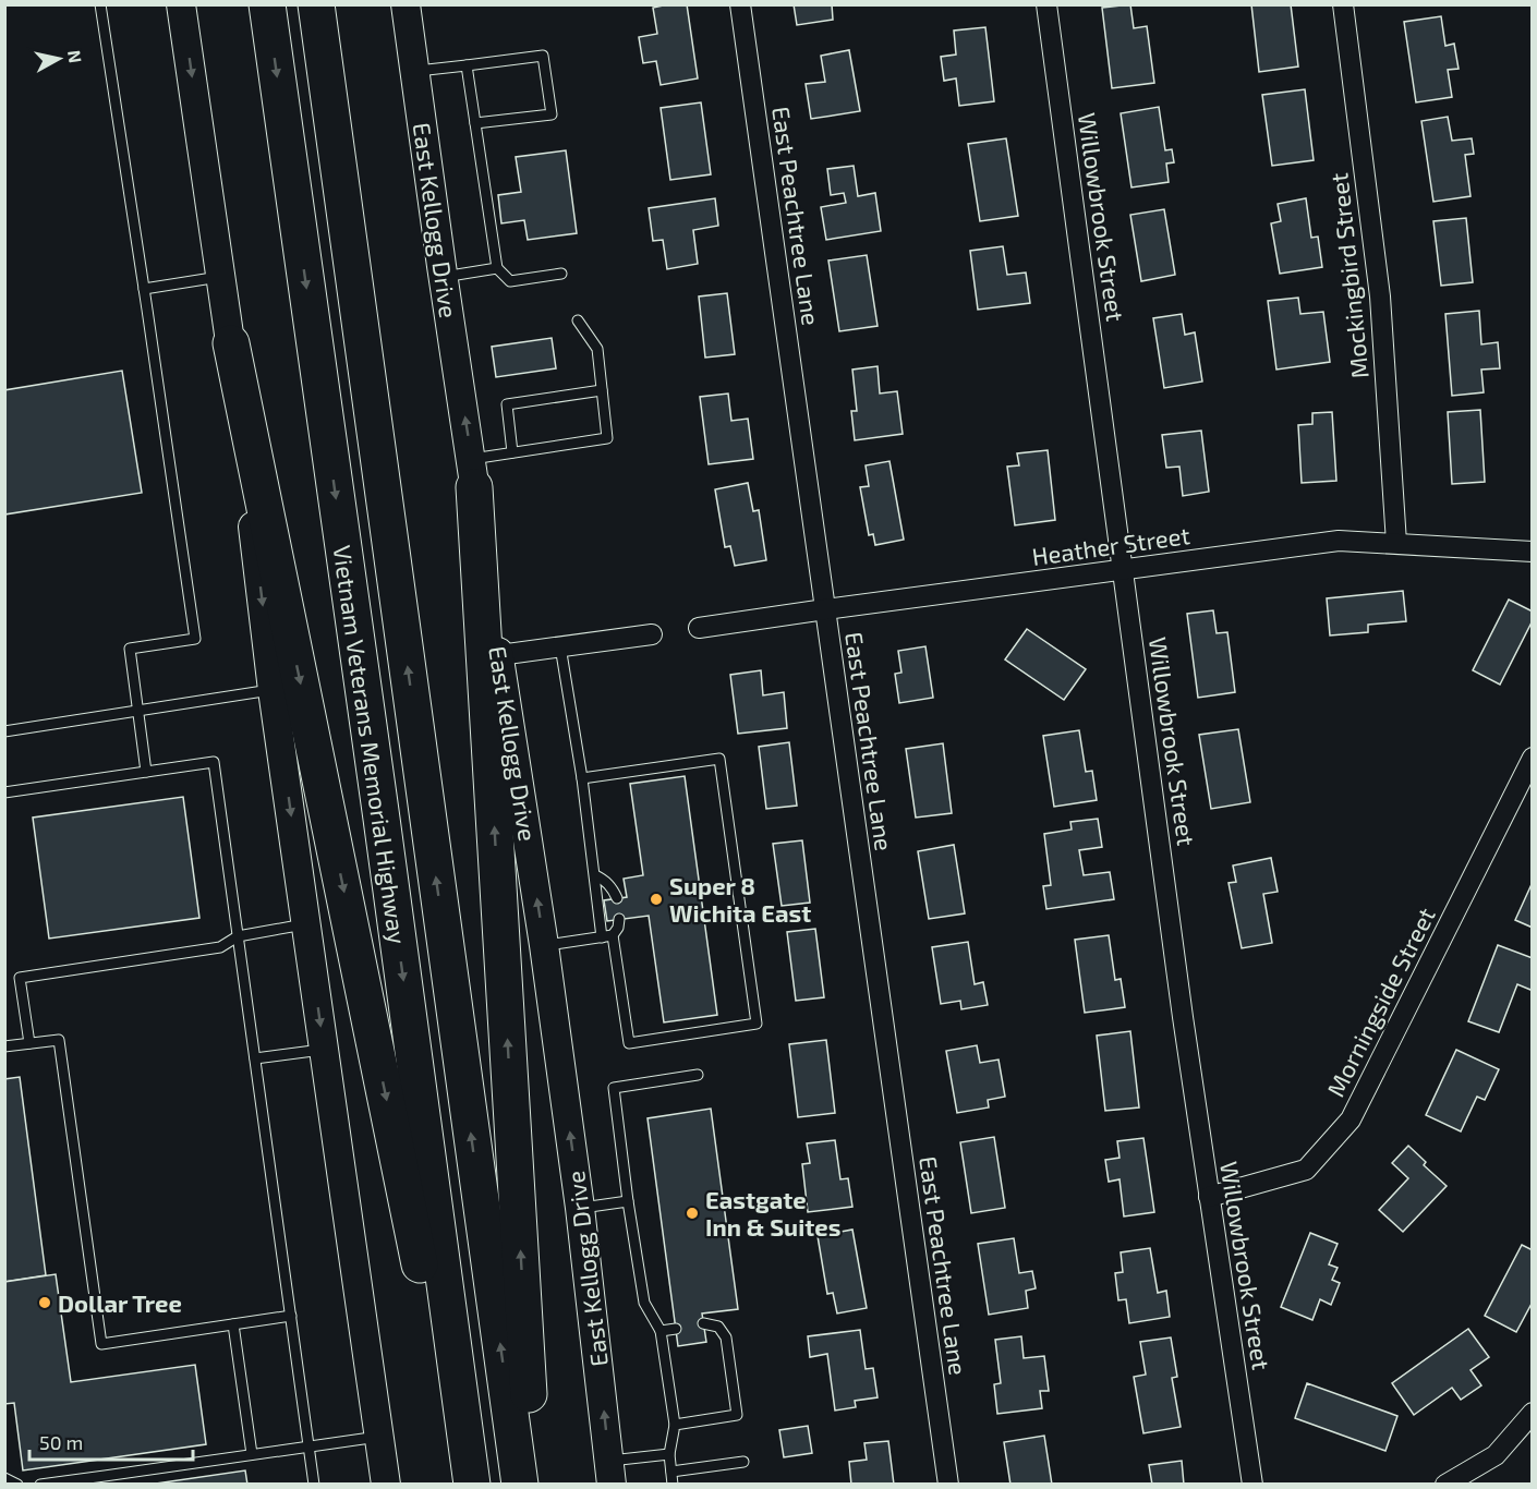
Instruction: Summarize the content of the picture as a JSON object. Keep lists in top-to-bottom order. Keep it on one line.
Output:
{"streets":{"highway":["Vietnam Veterans Memorial Highway"],"main road":["East Kellogg Drive"],"street":["East Peachtree Lane","Willowbrook Street","Mockingbird Street","Heather Street","Morningside Street"]},"crossings":[["East Peachtree Lane","Heather Street"],["Willowbrook Street","Heather Street"],["Willowbrook Street","Morningside Street"],["Mockingbird Street","Heather Street"]],"places":["Super 8 Wichita East","Eastgate Inn & Suites","Dollar Tree"],"scale_bar":"50 m","north":"right"}
